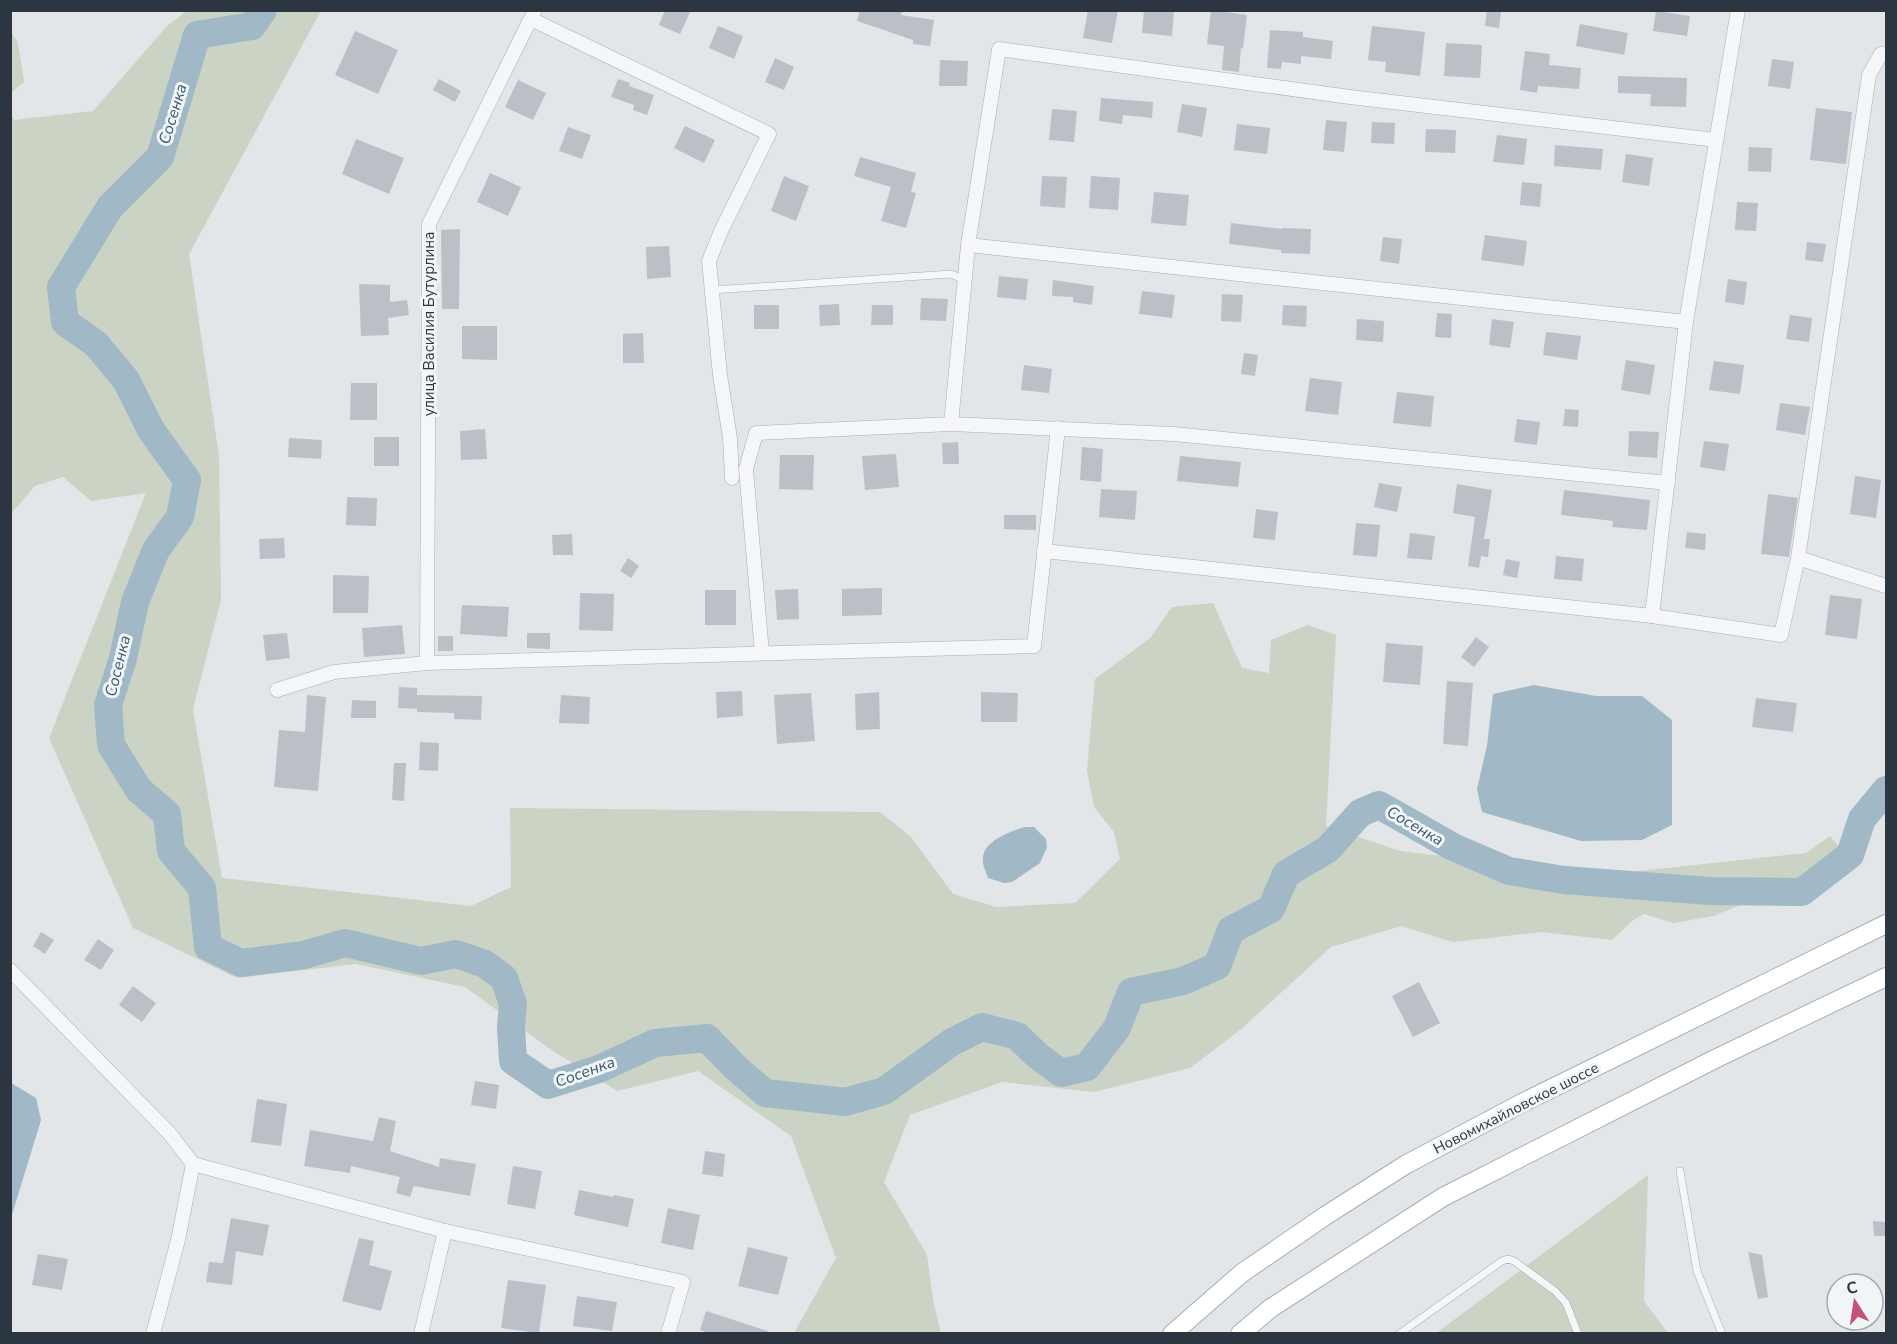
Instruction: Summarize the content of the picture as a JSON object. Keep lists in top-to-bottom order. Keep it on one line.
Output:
{"streets":{"main road":["Новомихайловское шоссе"],"street":["улица Василия Бутурлина"]},"water":["Сосенка"],"north":"top"}
